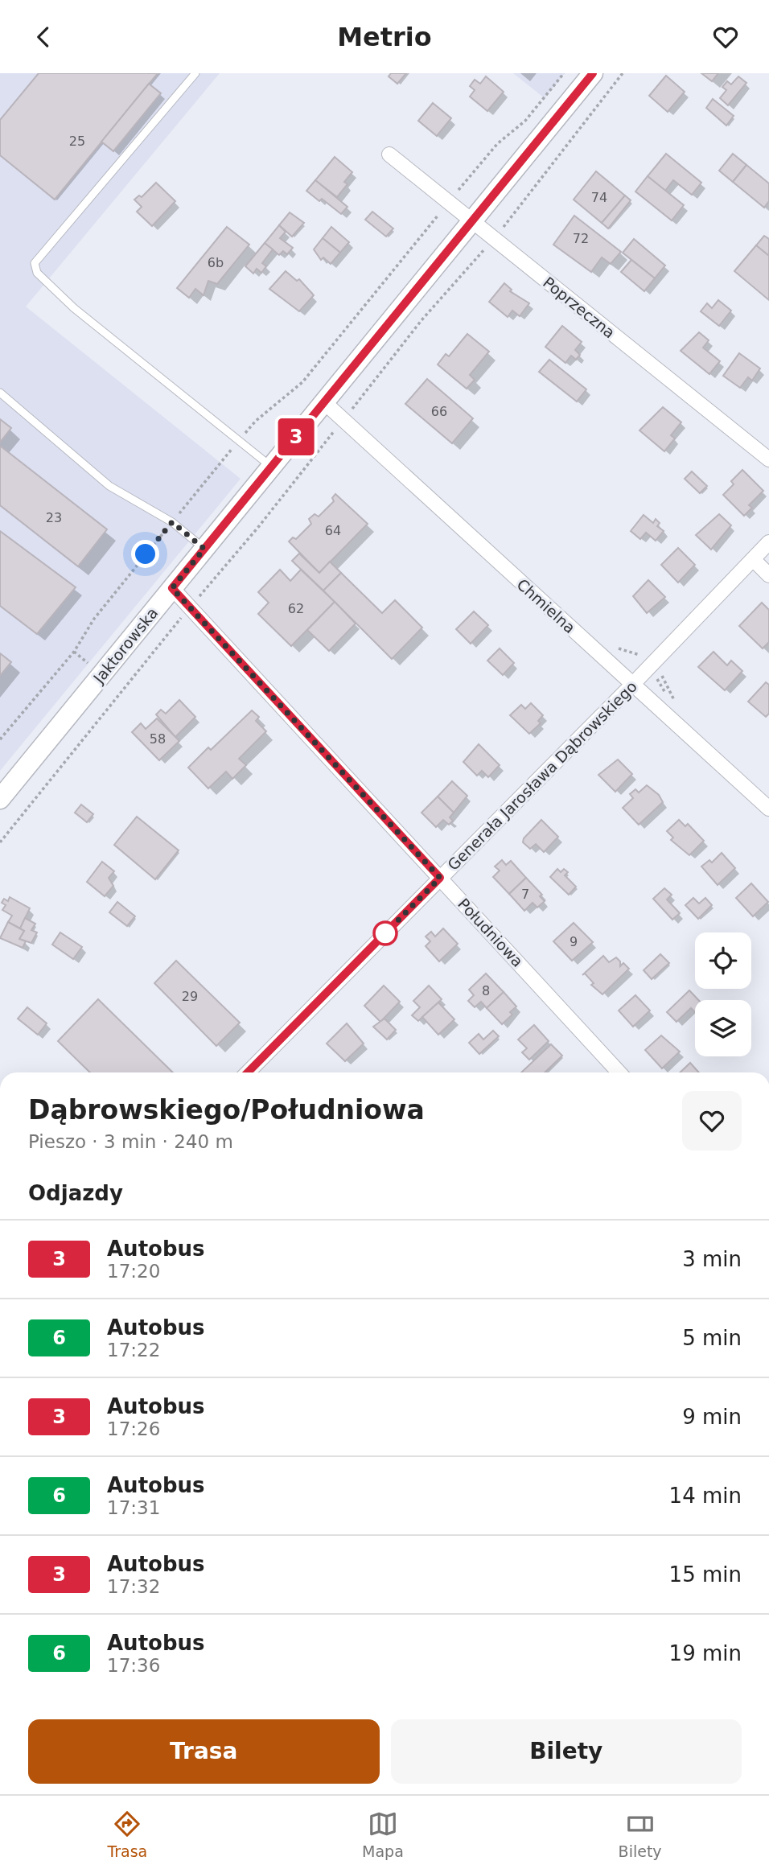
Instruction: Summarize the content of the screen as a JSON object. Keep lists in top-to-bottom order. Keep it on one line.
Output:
{"streets":{"main road":["Jaktorowska"],"street":["Poprzeczna","Chmielna","Generała Jarosława Dąbrowskiego","Południowa"]},"crossings":[["Poprzeczna","Jaktorowska"],["Chmielna","Jaktorowska"],["Chmielna","Generała Jarosława Dąbrowskiego"],["Jaktorowska","Południowa"],["Generała Jarosława Dąbrowskiego","Południowa"]],"lines":["bus line 3"],"house_numbers":["25","74","72","6b","66","23","64","62","58","7","9","8","29"],"page":{"header":"Metrio","on_map":"3","heading":[["Dąbrowskiego/Południowa","Pieszo · 3 min · 240 m"],"Odjazdy"],"list":[{"mark":"3","name":"Autobus","note":"17:20","value":"3 min"},{"mark":"6","name":"Autobus","note":"17:22","value":"5 min"},{"mark":"3","name":"Autobus","note":"17:26","value":"9 min"},{"mark":"6","name":"Autobus","note":"17:31","value":"14 min"},{"mark":"3","name":"Autobus","note":"17:32","value":"15 min"},{"mark":"6","name":"Autobus","note":"17:36","value":"19 min"}],"buttons":["Trasa","Bilety"],"tabs":["Trasa","Mapa","Bilety"]}}
